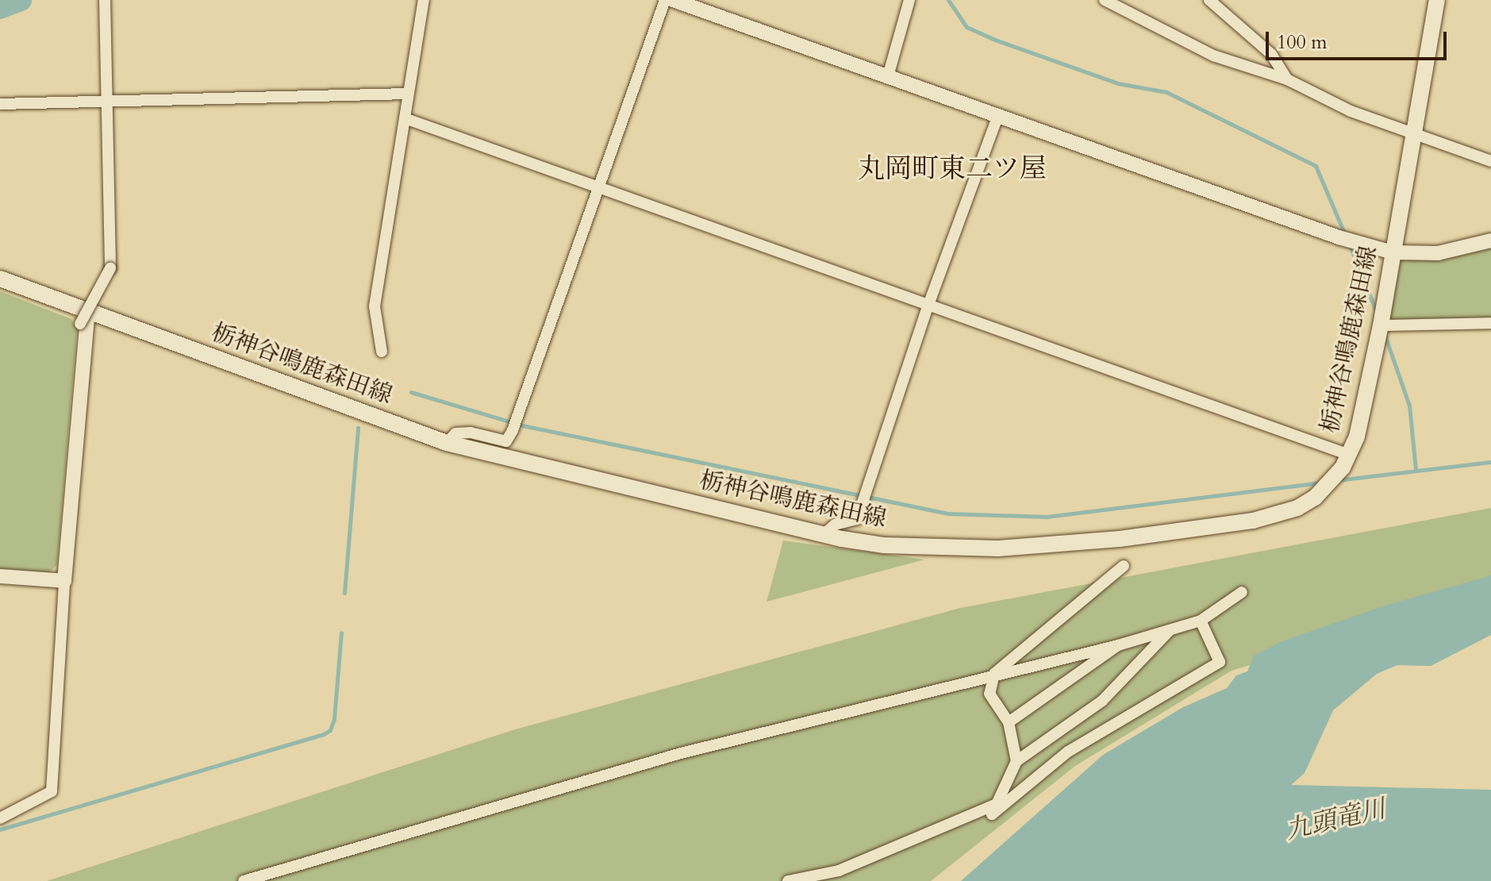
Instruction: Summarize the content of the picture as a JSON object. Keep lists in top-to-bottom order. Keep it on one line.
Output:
{"streets":{"main road":["栃神谷鳴鹿森田線"]},"districts":["丸岡町東二ツ屋"],"water":["九頭竜川"],"scale_bar":"100 m"}
